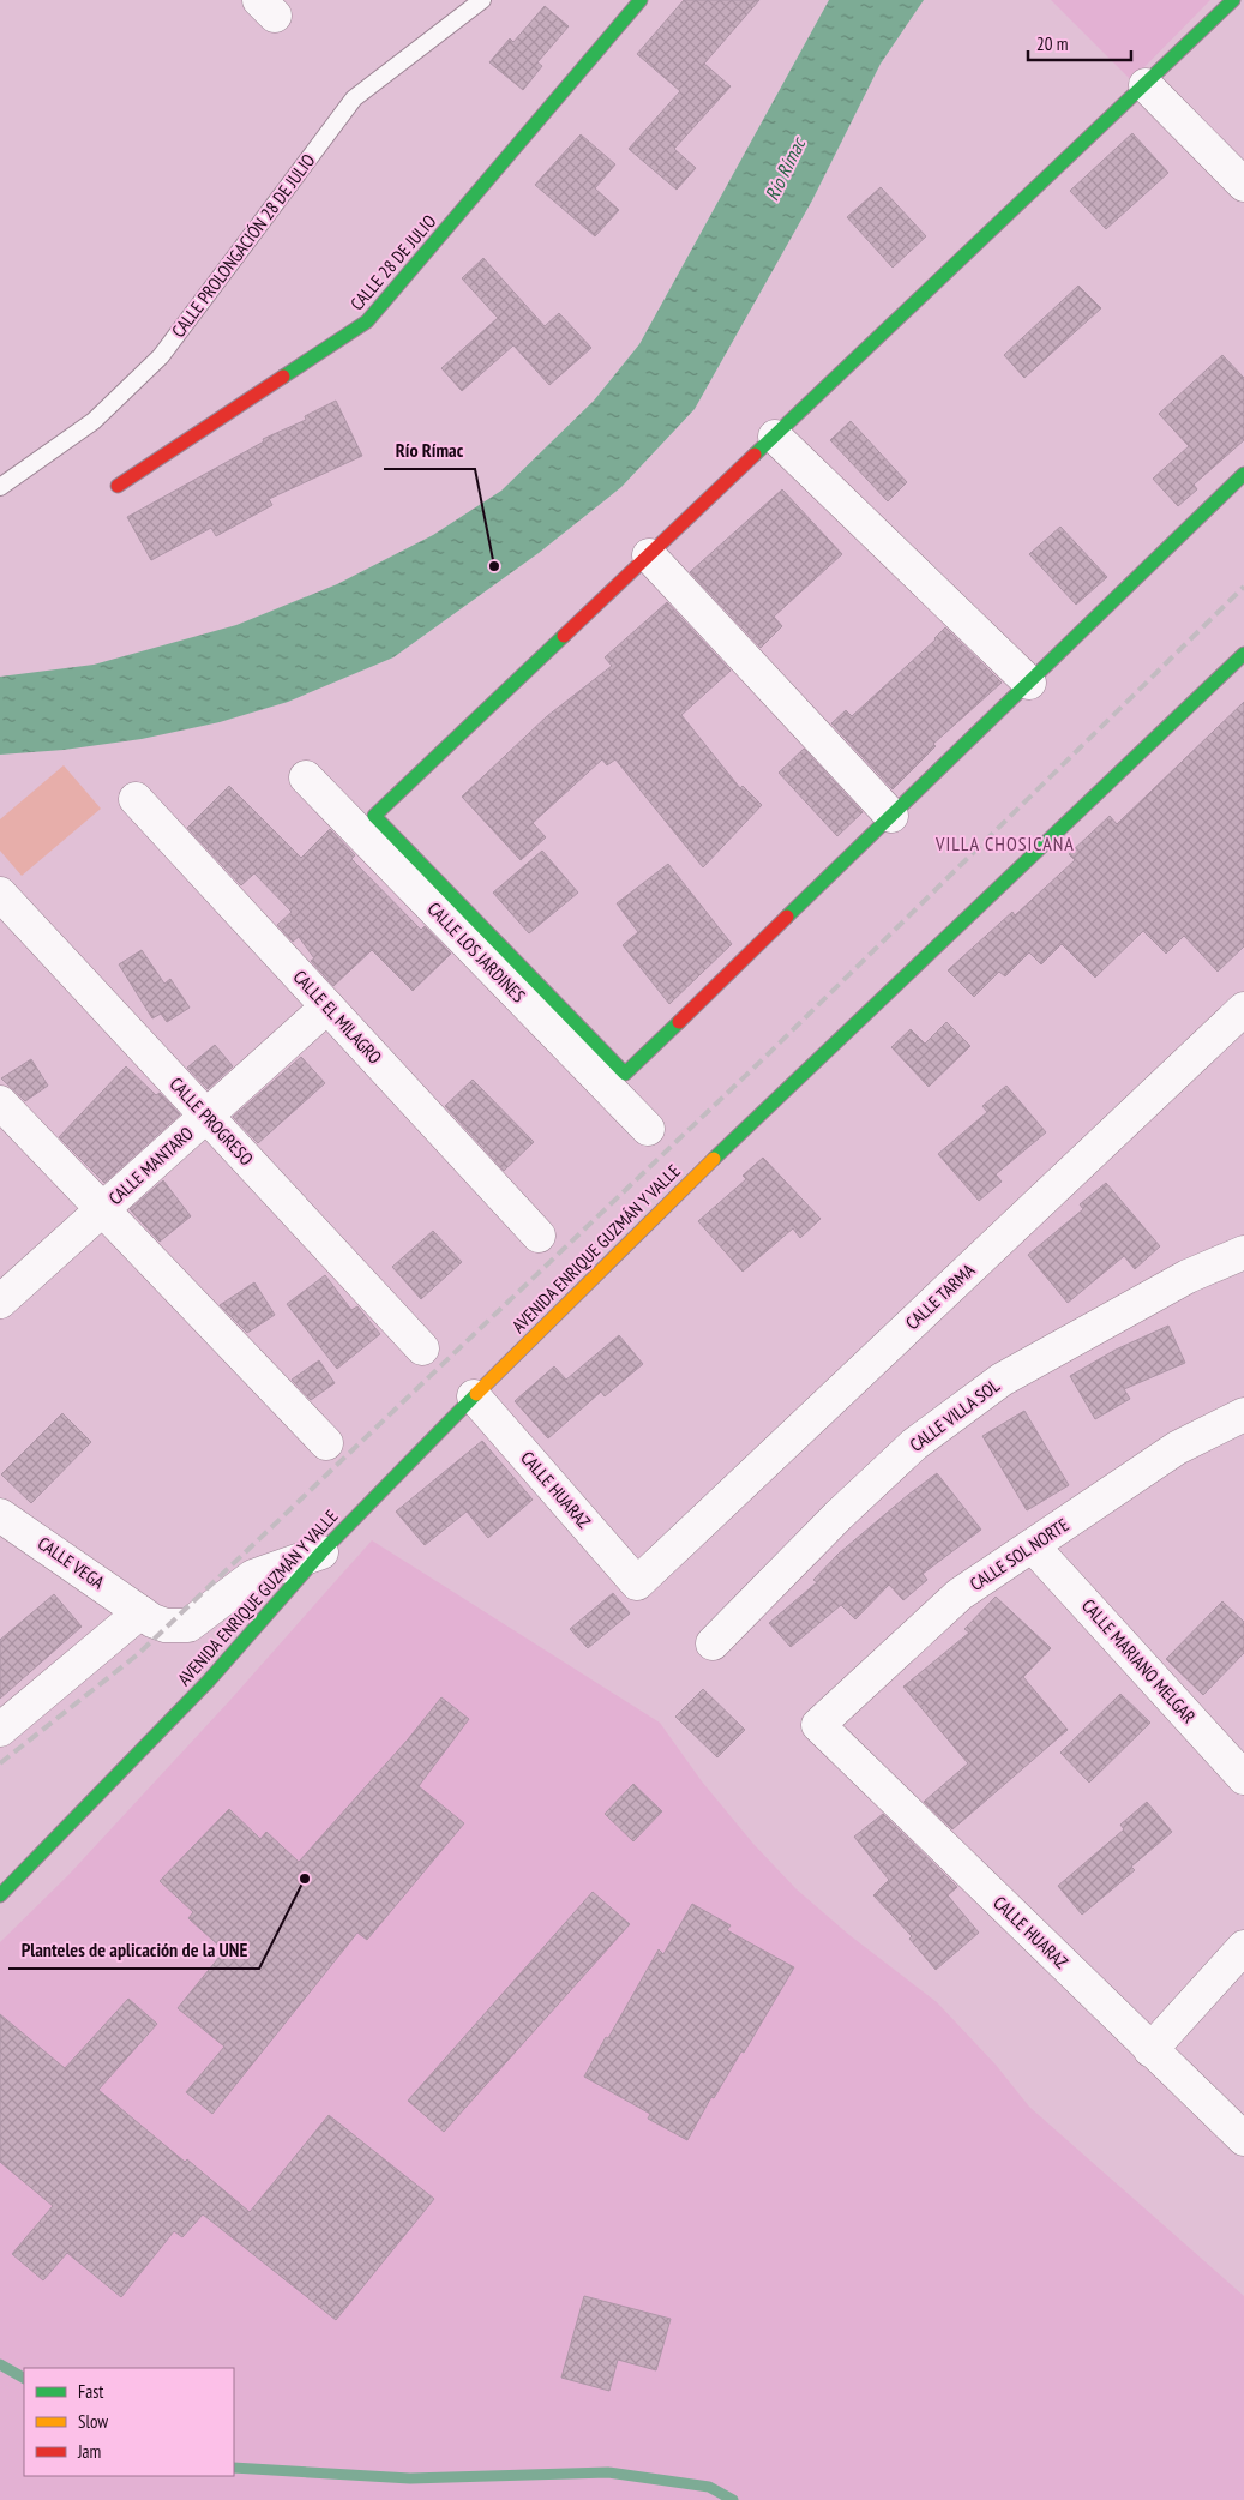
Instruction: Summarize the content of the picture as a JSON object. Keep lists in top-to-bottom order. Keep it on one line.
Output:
{"streets":{"street":["CALLE 28 DE JULIO","CALLE LOS JARDINES","CALLE EL MILAGRO","CALLE PROGRESO","CALLE MANTARO","AVENIDA ENRIQUE GUZMÁN Y VALLE","CALLE TARMA","CALLE VILLA SOL","CALLE HUARAZ","CALLE SOL NORTE","CALLE VEGA","CALLE MARIANO MELGAR"],"lane":["CALLE PROLONGACIÓN 28 DE JULIO"]},"crossings":[["CALLE EL MILAGRO","CALLE MANTARO"],["CALLE PROGRESO","CALLE MANTARO"],["AVENIDA ENRIQUE GUZMÁN Y VALLE","CALLE HUARAZ"],["AVENIDA ENRIQUE GUZMÁN Y VALLE","CALLE VEGA"],["CALLE TARMA","CALLE HUARAZ"],["CALLE HUARAZ","CALLE SOL NORTE"],["CALLE SOL NORTE","CALLE MARIANO MELGAR"]],"districts":["VILLA CHOSICANA"],"water":["Río Rímac"],"places":["Río Rímac","Planteles de aplicación de la UNE"],"legend":["Fast","Slow","Jam"],"scale_bar":"20 m"}
